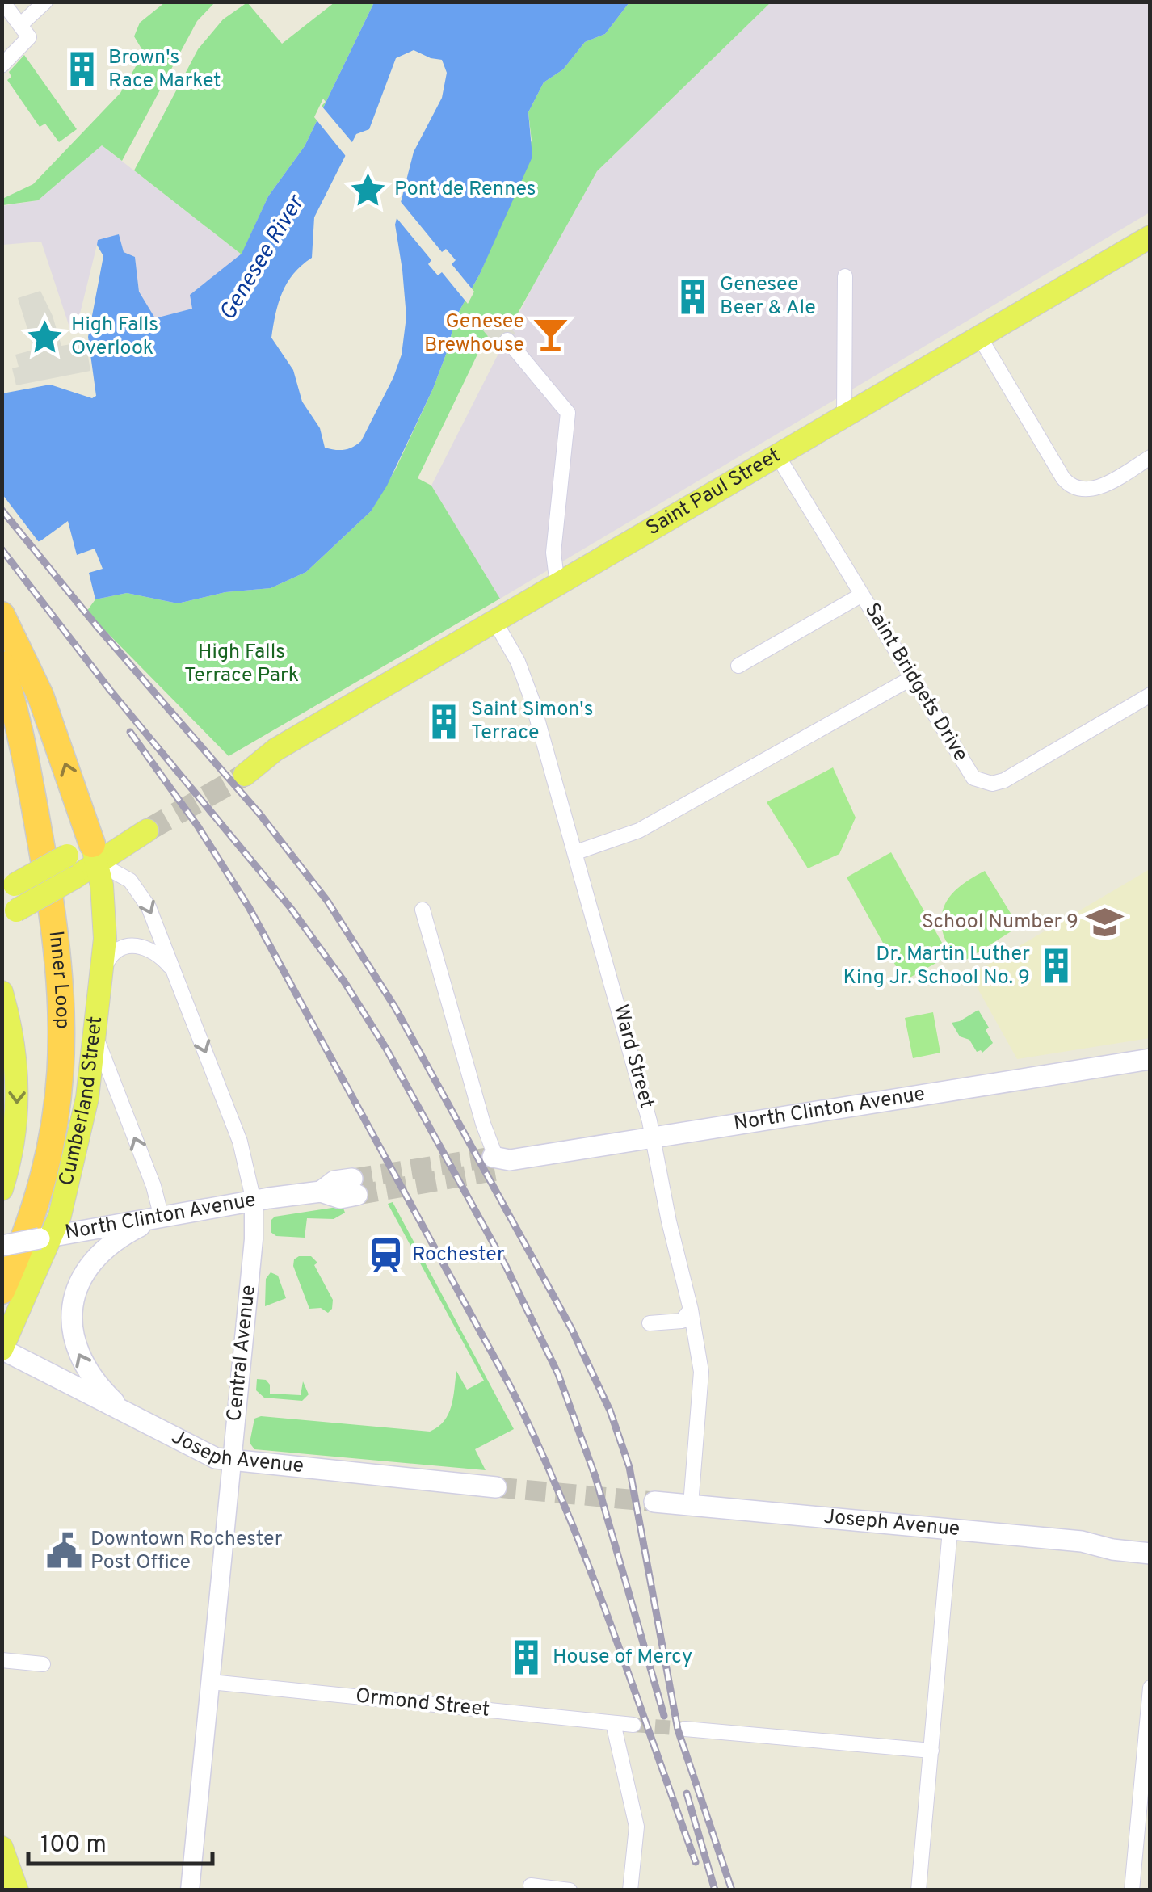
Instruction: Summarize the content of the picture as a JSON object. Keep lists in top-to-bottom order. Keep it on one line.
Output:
{"streets":{"highway":["Inner Loop"],"main road":["Saint Paul Street","Cumberland Street","North Clinton Avenue","Joseph Avenue"],"street":["Saint Bridgets Drive","Ward Street","Central Avenue","Ormond Street"]},"crossings":[["Saint Paul Street","Saint Bridgets Drive"],["Saint Paul Street","Ward Street"],["Inner Loop","North Clinton Avenue"],["Ward Street","North Clinton Avenue"],["Ward Street","Joseph Avenue"],["Cumberland Street","North Clinton Avenue"],["Cumberland Street","Central Avenue"],["Cumberland Street","Joseph Avenue"],["North Clinton Avenue","Central Avenue"],["Central Avenue","Joseph Avenue"],["Central Avenue","Ormond Street"]],"water":["Genesee River"],"parks":["High Falls Terrace Park"],"places":{"building":["Brown's Race Market","Genesee Beer & Ale","Saint Simon's Terrace","Dr. Martin Luther King Jr. School No. 9","House of Mercy"],"place":["Pont de Rennes","High Falls Overlook"],"bar":["Genesee Brewhouse"],"school or university":["School Number 9"],"station":["Rochester"],"public building":["Downtown Rochester Post Office"]},"scale_bar":"100 m"}
